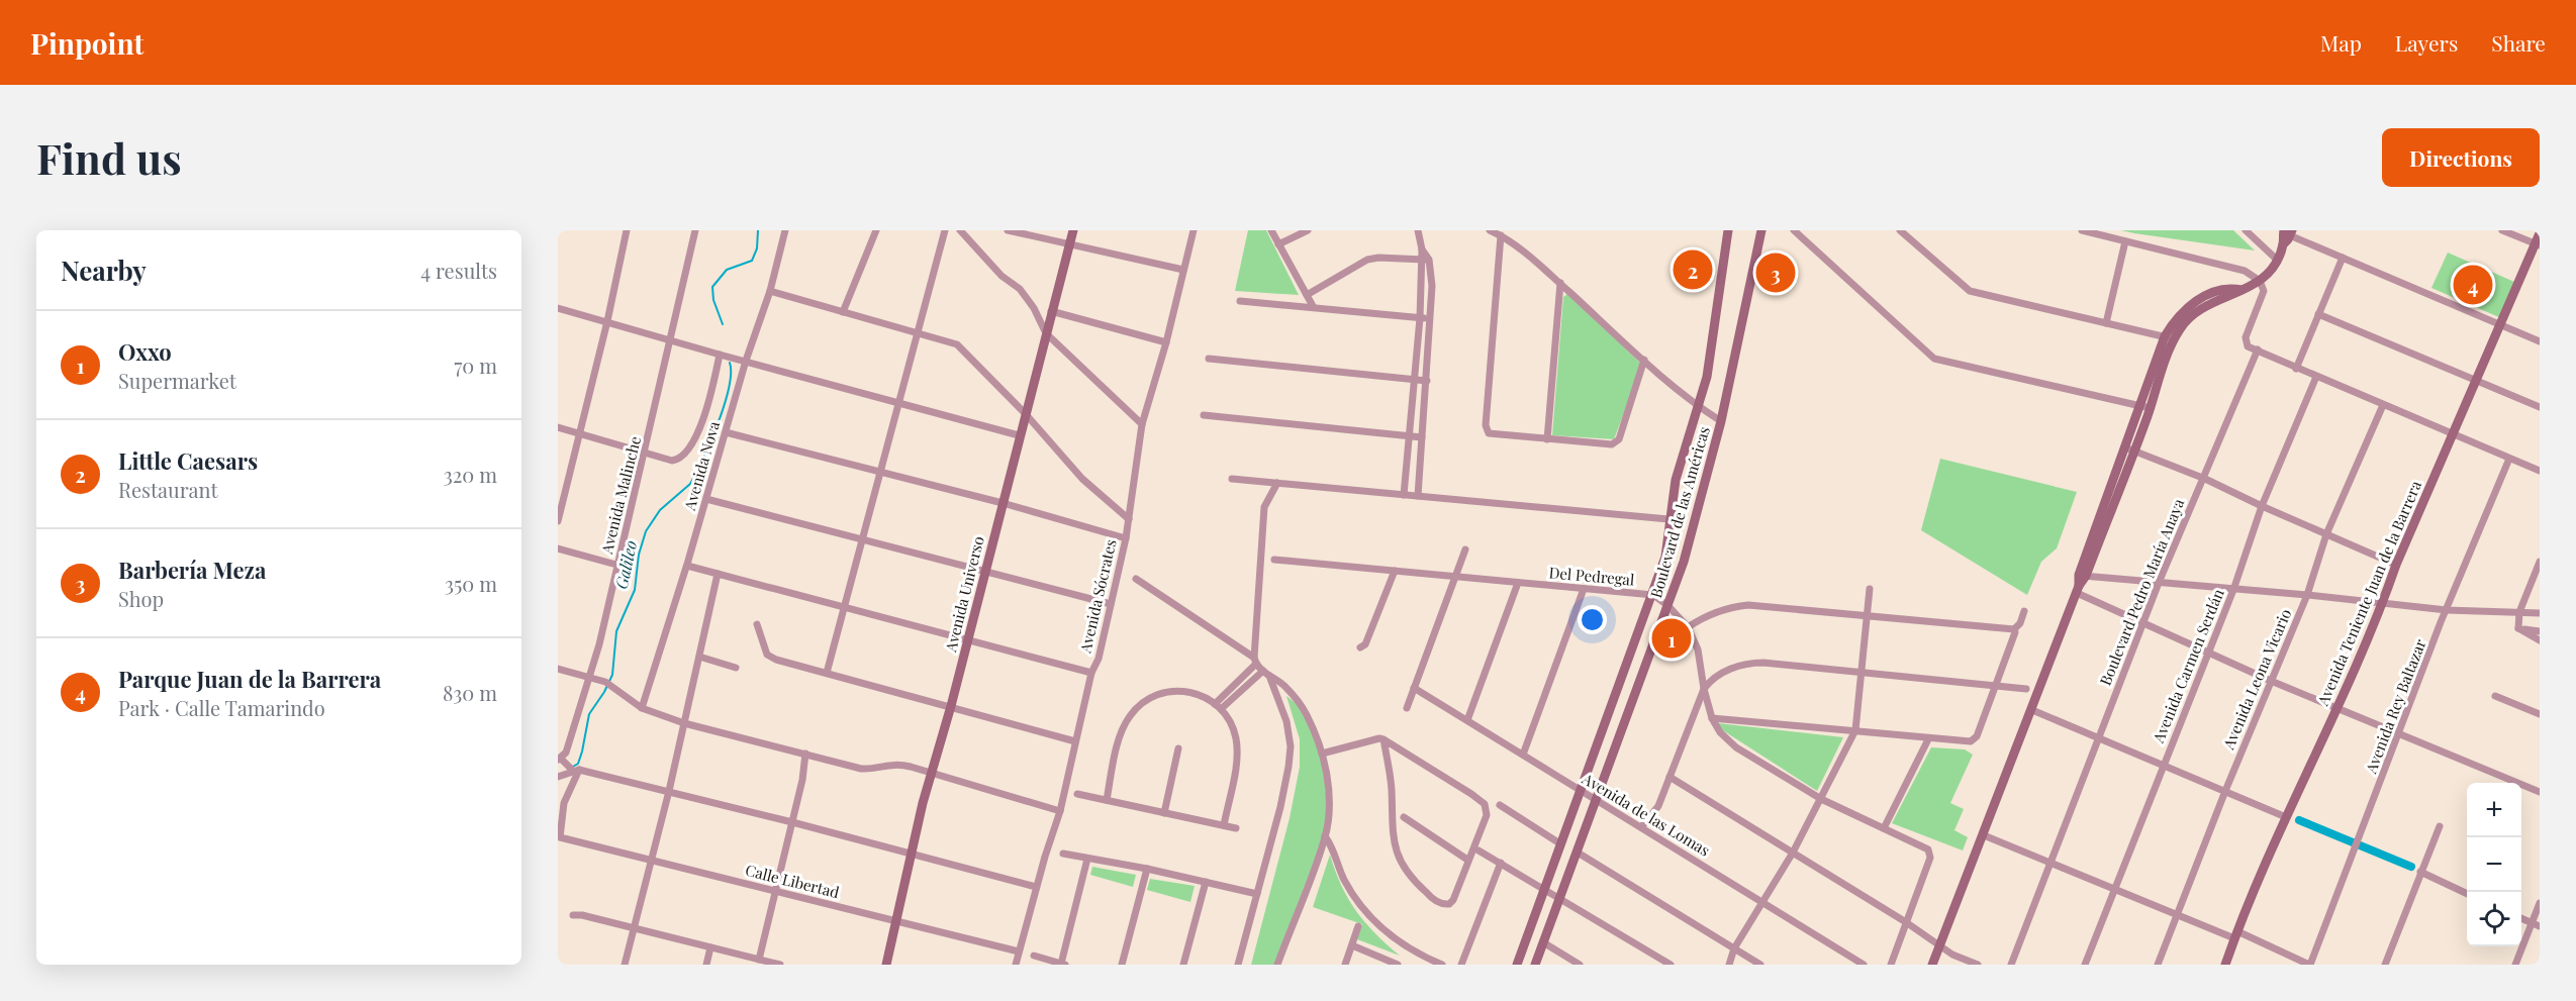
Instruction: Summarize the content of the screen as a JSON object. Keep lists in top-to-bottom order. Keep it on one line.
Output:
{"streets":{"street":["Avenida Nova","Avenida Malinche","Boulevard de las Américas","Del Pedregal","Boulevard Pedro María Anaya","Avenida Teniente Juan de la Barrera","Avenida Universo","Avenida Sócrates","Avenida Carmen Serdán","Avenida Leona Vicario","Avenida Rey Baltazar","Avenida de las Lomas","Calle Libertad"]},"crossings":[["Boulevard de las Américas","Del Pedregal"],["Boulevard de las Américas","Avenida de las Lomas"],["Avenida Universo","Calle Libertad"],["Avenida Sócrates","Calle Libertad"]],"water":["Galileo"],"page":{"header":"Pinpoint","nav":["Map","Layers","Share"],"buttons":"Directions","title":"Find us","heading":["Nearby","4 results"],"pins":["2","3","4","1"],"list":[{"mark":"1","name":"Oxxo","note":"Supermarket","value":"70 m"},{"mark":"2","name":"Little Caesars","note":"Restaurant","value":"320 m"},{"mark":"3","name":"Barbería Meza","note":"Shop","value":"350 m"},{"mark":"4","name":"Parque Juan de la Barrera","note":"Park · Calle Tamarindo","value":"830 m"}],"map_buttons":["+","−"]}}
